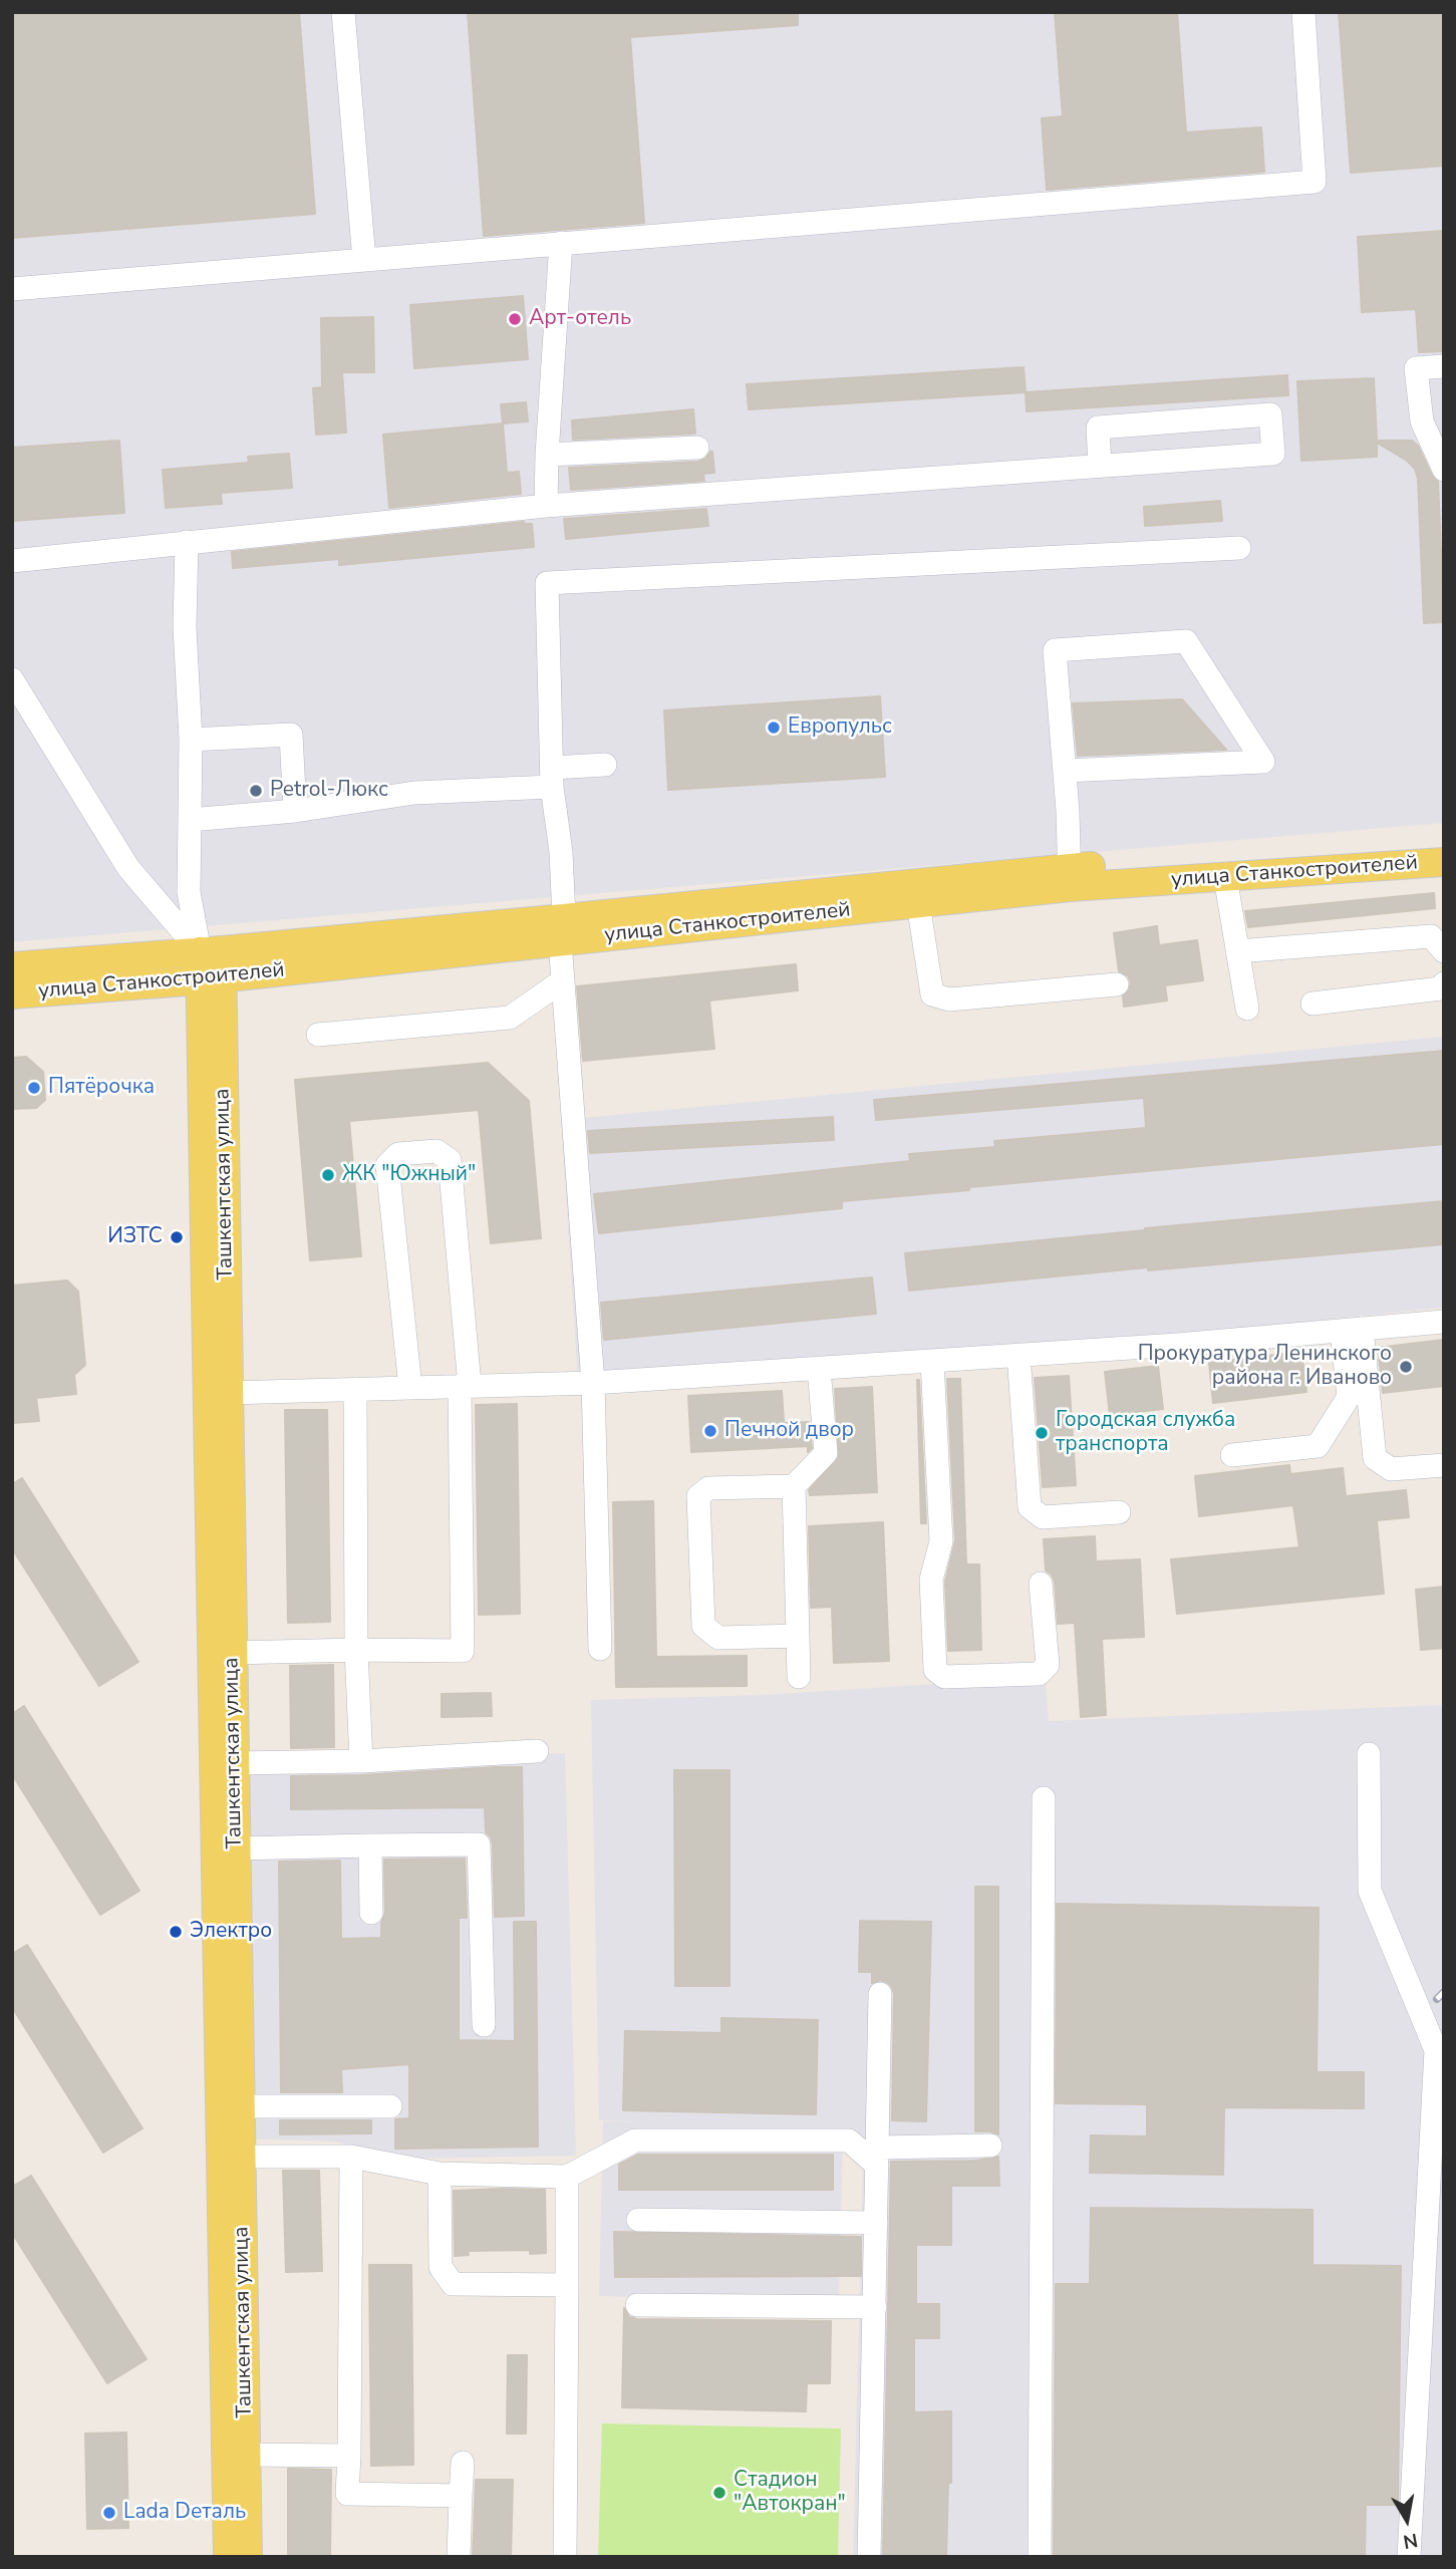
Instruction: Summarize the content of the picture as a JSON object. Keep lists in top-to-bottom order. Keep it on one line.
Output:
{"streets":{"main road":["улица Станкостроителей","Ташкентская улица"]},"crossings":[["улица Станкостроителей","Ташкентская улица"]],"places":["Арт-отель","Европульс","Petrol-Люкс","Пятёрочка","ЖК \"Южный\"","ИЗТС","Прокуратура Ленинского района г. Иваново","Печной двор","Городская служба транспорта","Электро","Стадион \"Автокран\"","Lada Dеталь"],"north":"bottom"}
